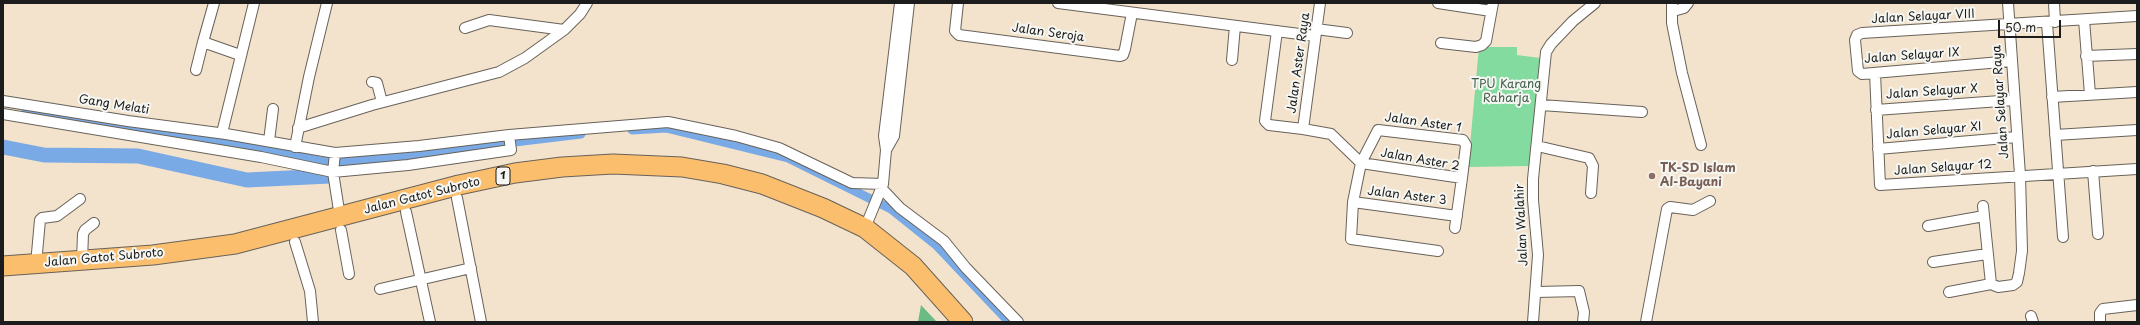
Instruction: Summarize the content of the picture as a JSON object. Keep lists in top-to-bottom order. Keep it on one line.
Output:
{"streets":{"highway":["1","Jalan Gatot Subroto"],"street":["Jalan Selayar VIII","Jalan Seroja","Jalan Selayar IX","Jalan Aster Raya","Jalan Selayar X","Jalan Selayar Raya","Gang Melati","Jalan Aster 1","Jalan Selayar XI","Jalan Aster 2","Jalan Selayar 12","Jalan Aster 3","Jalan Walahir"]},"crossings":[["Jalan Selayar VIII","Jalan Selayar IX"],["Jalan Selayar VIII","Jalan Selayar Raya"],["Jalan Selayar IX","Jalan Selayar Raya"],["Jalan Aster Raya","Jalan Aster 1"],["Jalan Aster Raya","Jalan Aster 2"],["Jalan Selayar X","Jalan Selayar Raya"],["Jalan Selayar Raya","Jalan Selayar XI"],["Jalan Selayar Raya","Jalan Selayar 12"],["Jalan Aster 1","Jalan Aster 2"],["Jalan Selayar XI","Jalan Selayar 12"],["Jalan Aster 2","Jalan Aster 3"]],"parks":["TPU Karang Raharja"],"places":["TK-SD Islam Al-Bayani"],"scale_bar":"50 m"}
